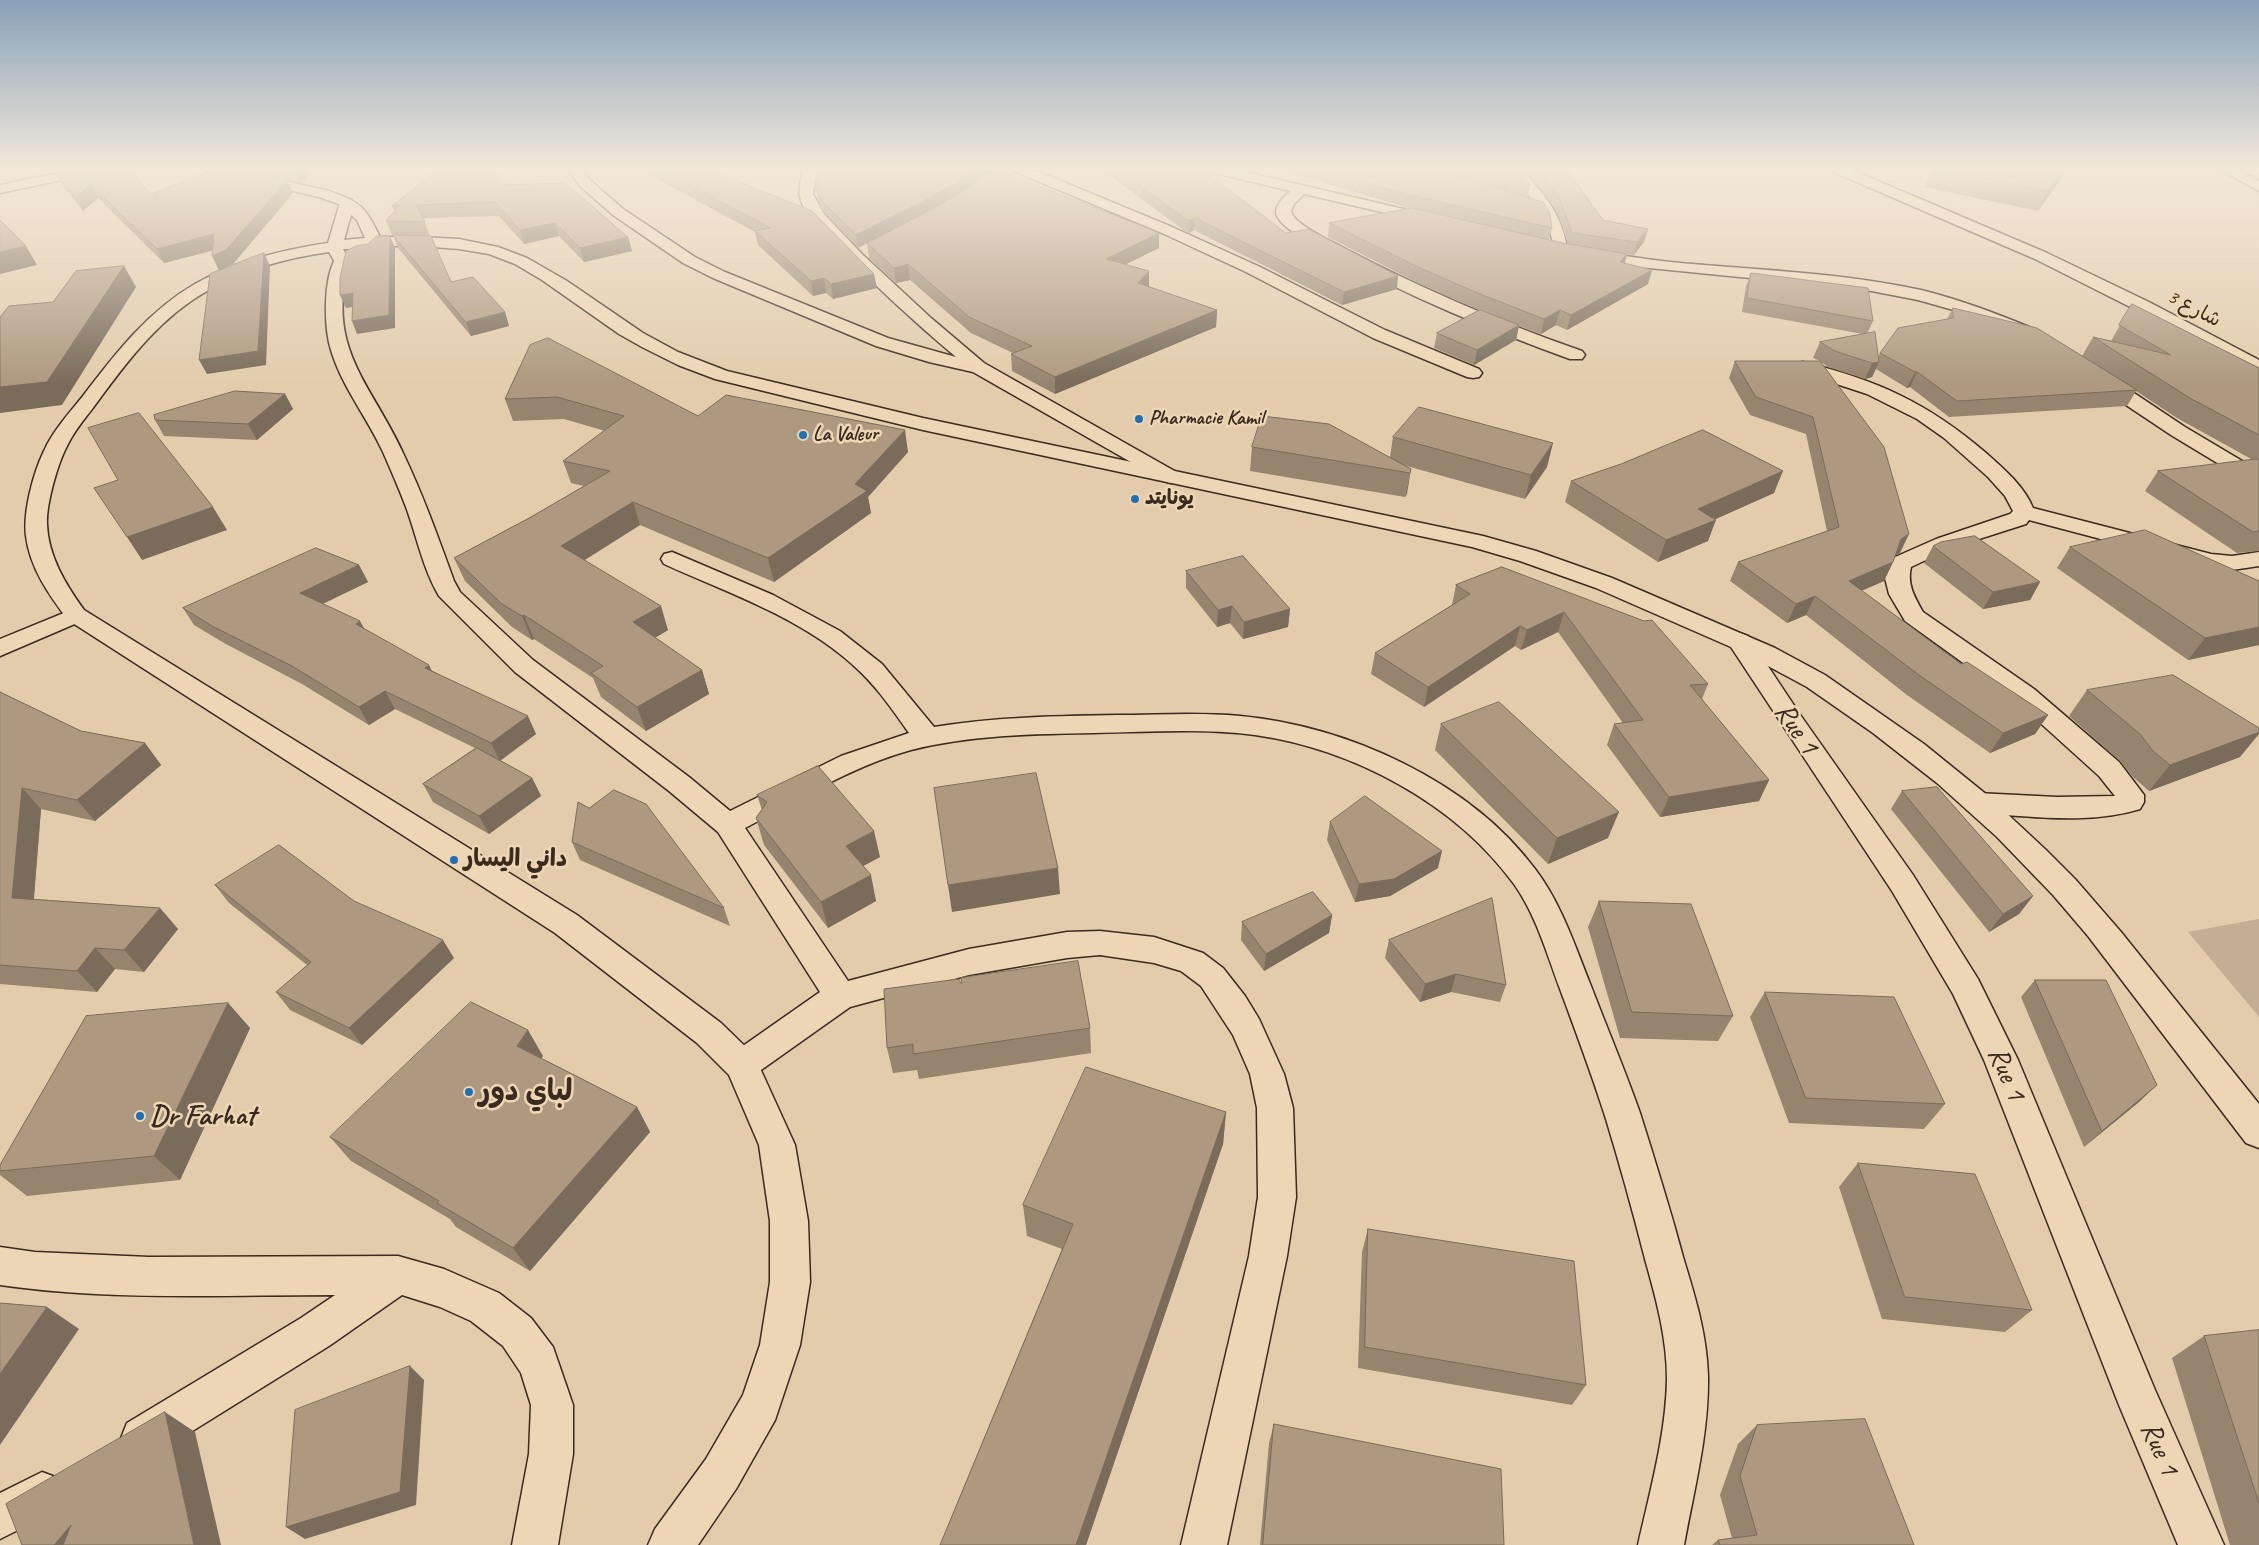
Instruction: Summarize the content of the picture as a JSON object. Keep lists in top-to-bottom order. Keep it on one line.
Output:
{"streets":{"main road":["شارع 3","Rue 1"]},"places":["Pharmacie Kamil","La Valeur","يونايتد","داني اليسار","لباي دور","Dr Farhat"]}
